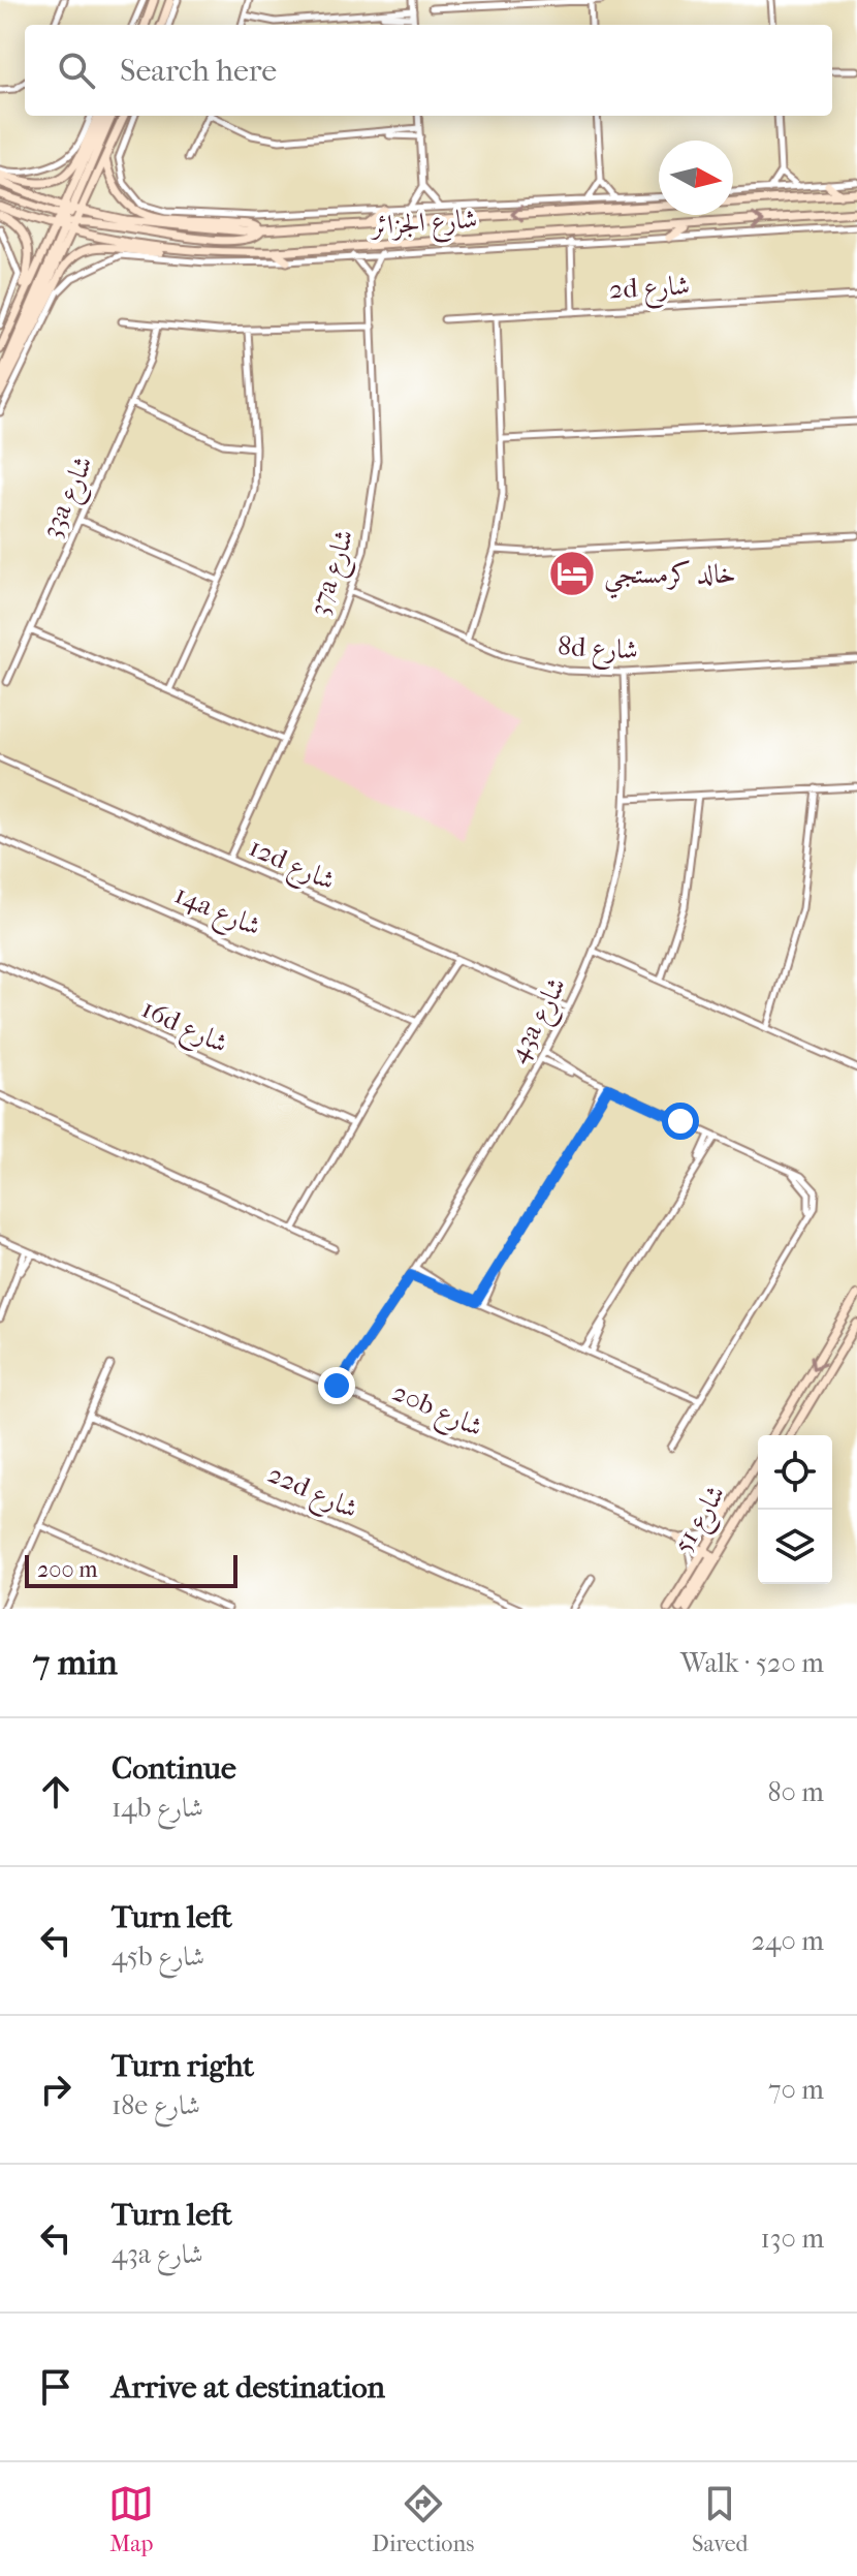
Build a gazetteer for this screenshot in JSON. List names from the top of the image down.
{
  "streets": {
    "main road": ["شارع الجزائر", "شارع 51"],
    "street": [
      "2d شارع",
      "33a شارع",
      "37a شارع",
      "8d شارع",
      "12d شارع",
      "14a شارع",
      "43a شارع",
      "16d شارع",
      "20b شارع",
      "22d شارع"
    ]
  },
  "crossings": [
    ["37a شارع", "8d شارع"],
    ["37a شارع", "12d شارع"],
    ["8d شارع", "43a شارع"],
    ["12d شارع", "43a شارع"],
    ["43a شارع", "20b شارع"]
  ],
  "places": {
    "hotel": ["خالد كرمستجي"]
  },
  "scale_bar": "200 m",
  "north": "right",
  "page": {
    "search": "Search here",
    "scale": "200 m",
    "heading": ["7 min", "Walk · 520 m"],
    "list": [
      ["Continue", "14b شارع", "80 m"],
      ["Turn left", "45b شارع", "240 m"],
      ["Turn right", "18e شارع", "70 m"],
      ["Turn left", "43a شارع", "130 m"],
      "Arrive at destination"
    ],
    "nav": ["Map", "Directions", "Saved"]
  }
}
